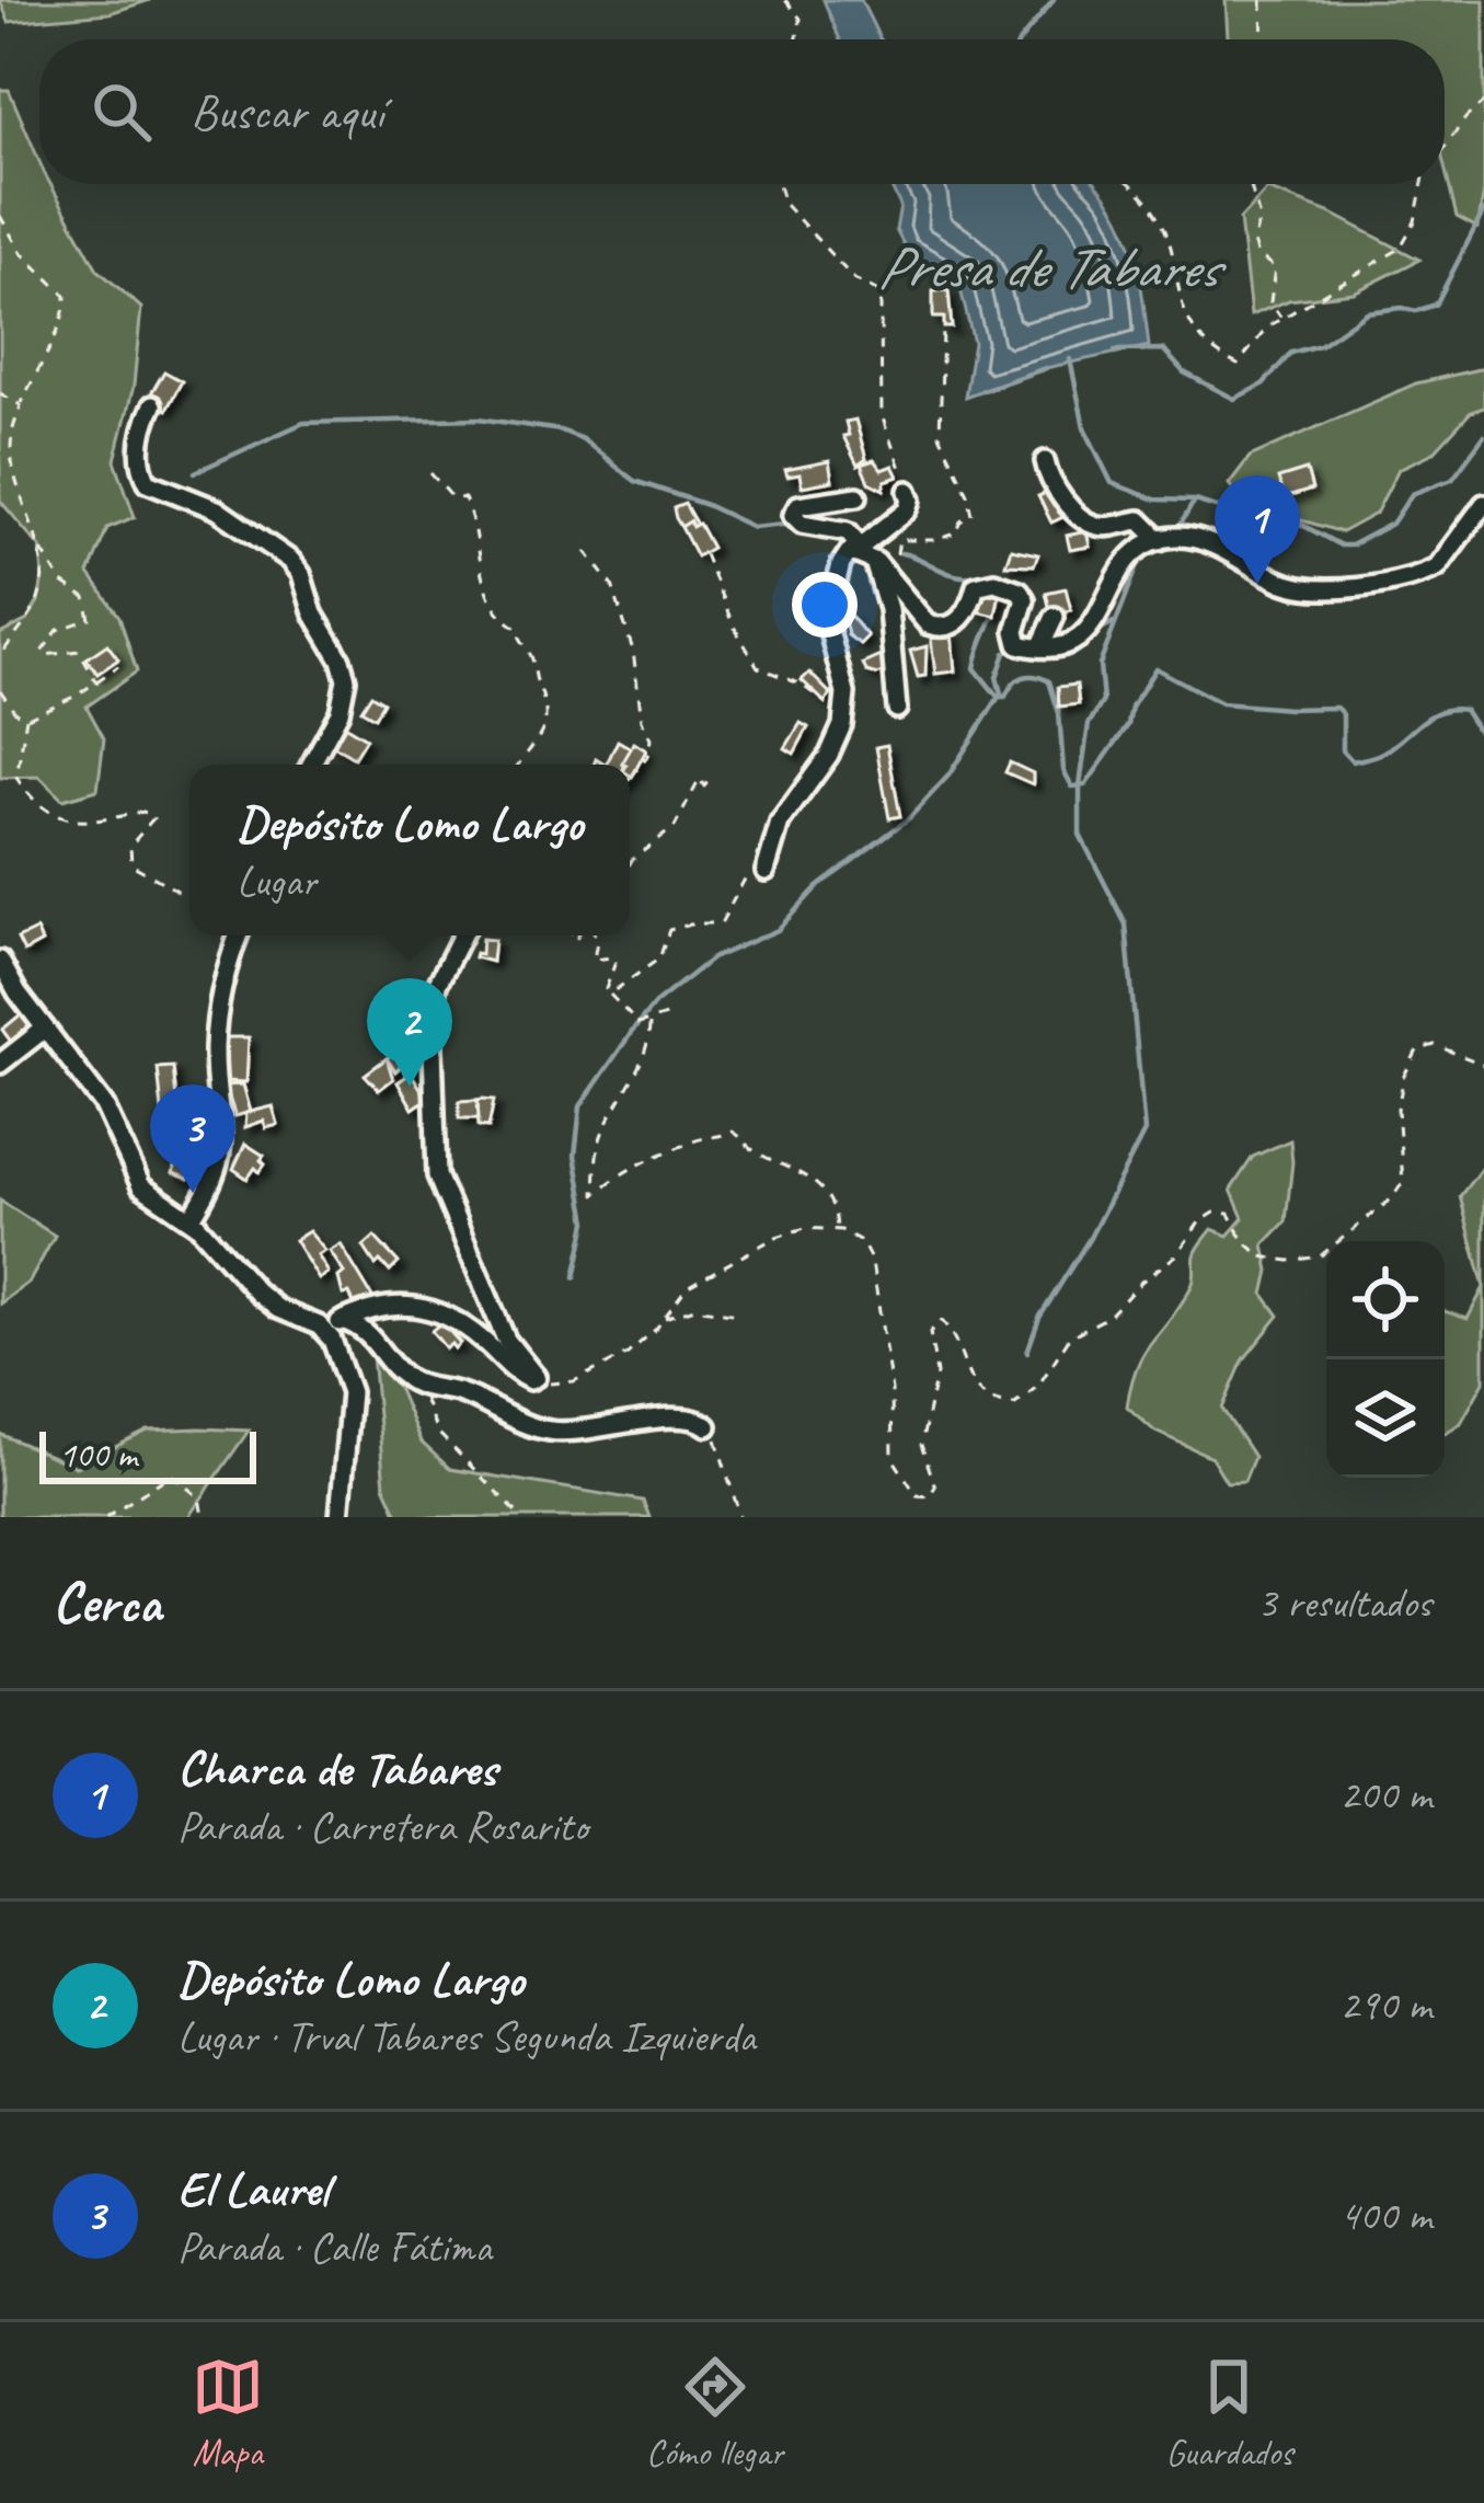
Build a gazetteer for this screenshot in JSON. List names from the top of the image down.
{
  "water": ["Presa de Tabares"],
  "scale_bar": "100 m",
  "page": {
    "search": "Buscar aquí",
    "pins": ["1", "2", "3"],
    "popup": ["Depósito Lomo Largo", "Lugar"],
    "scale": "100 m",
    "heading": ["Cerca", "3 resultados"],
    "list": [
      {
        "mark": "1",
        "name": "Charca de Tabares",
        "note": "Parada · Carretera Rosarito",
        "value": "200 m"
      },
      {
        "mark": "2",
        "name": "Depósito Lomo Largo",
        "note": "Lugar · Trval Tabares Segunda Izquierda",
        "value": "290 m"
      },
      {
        "mark": "3",
        "name": "El Laurel",
        "note": "Parada · Calle Fátima",
        "value": "400 m"
      }
    ],
    "nav": ["Mapa", "Cómo llegar", "Guardados"]
  }
}
